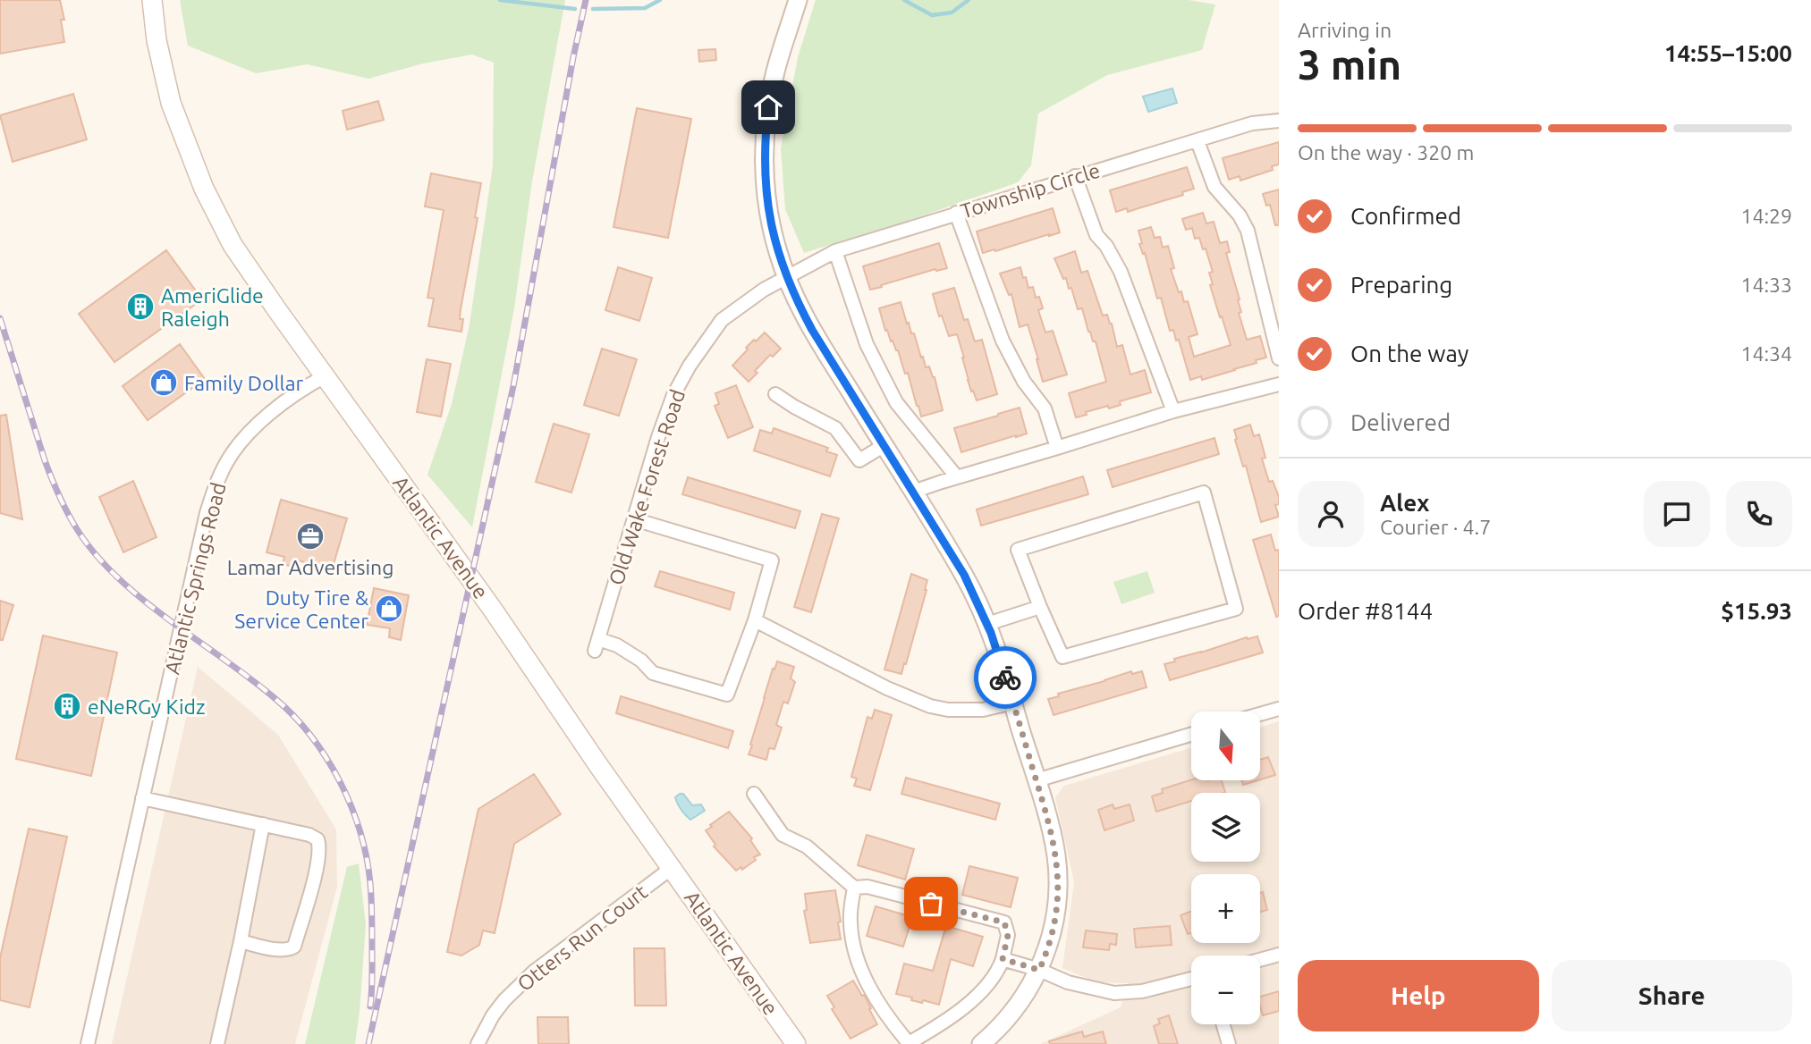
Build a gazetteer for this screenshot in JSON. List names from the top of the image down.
{
  "streets": {
    "main road": ["Atlantic Avenue"],
    "street": [
      "Township Circle",
      "Old Wake Forest Road",
      "Atlantic Springs Road",
      "Otters Run Court"
    ]
  },
  "crossings": [
    ["Township Circle", "Old Wake Forest Road"],
    ["Atlantic Avenue", "Atlantic Springs Road"],
    ["Atlantic Avenue", "Otters Run Court"]
  ],
  "places": {
    "building": ["AmeriGlide Raleigh", "eNeRGy Kidz"],
    "shop": ["Family Dollar", "Duty Tire & Service Center"],
    "office": ["Lamar Advertising"]
  },
  "north": "bottom",
  "page": {
    "heading": ["3 min", "Arriving in", "14:55–15:00"],
    "panel": [
      "Alex",
      "Courier · 4.7",
      "Order #8144",
      "$15.93"
    ],
    "bar": "On the way · 320 m",
    "list": [
      ["Confirmed", "14:29"],
      ["Preparing", "14:33"],
      ["On the way", "14:34"],
      "Delivered"
    ],
    "map_buttons": ["+", "−"],
    "buttons": ["Help", "Share"]
  }
}
